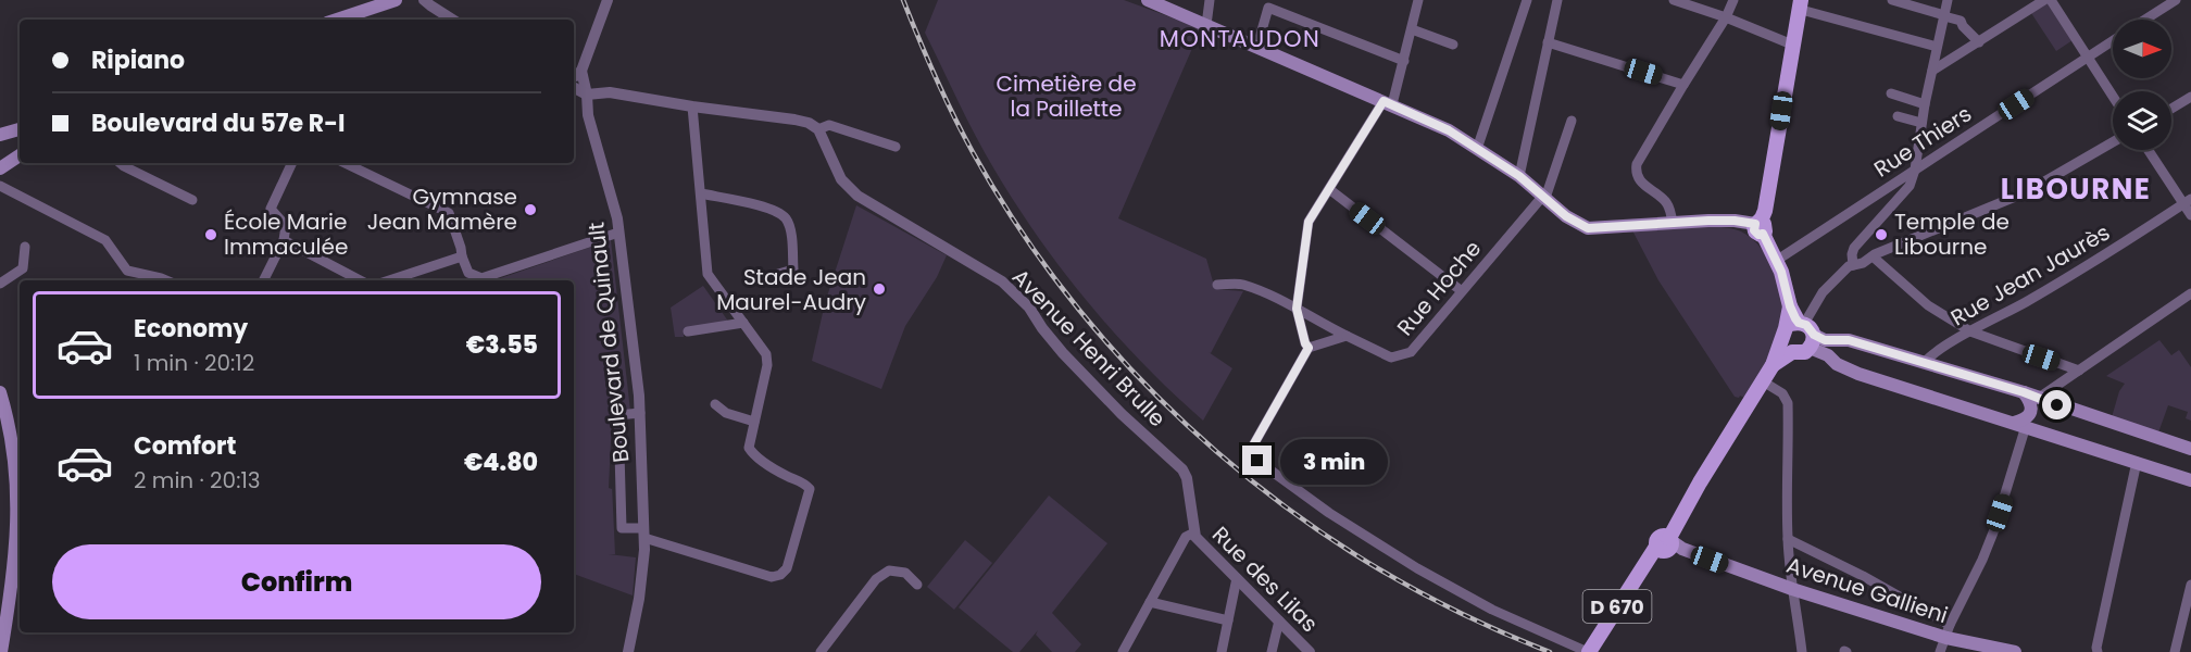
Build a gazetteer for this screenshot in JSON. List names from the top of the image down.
{
  "streets": {
    "main road": ["Avenue Gallieni", "D 670"],
    "street": [
      "Rue Thiers",
      "Rue Jean Jaurès",
      "Rue Hoche",
      "Boulevard de Quinault",
      "Avenue Henri Brulle",
      "Rue des Lilas"
    ]
  },
  "crossings": [
    ["Avenue Henri Brulle", "Rue des Lilas"],
    ["Avenue Gallieni", "D 670"]
  ],
  "districts": ["MONTAUDON", "LIBOURNE"],
  "parks": ["Cimetière de la Paillette"],
  "places": [
    "Gymnase Jean Mamère",
    "École Marie Immaculée",
    "Temple de Libourne",
    "Stade Jean Maurel-Audry"
  ],
  "north": "right",
  "page": {
    "banner": ["Ripiano", "Boulevard du 57e R-I"],
    "list": [
      {
        "name": "Economy",
        "note": "1 min · 20:12",
        "value": "€3.55"
      },
      {
        "name": "Comfort",
        "note": "2 min · 20:13",
        "value": "€4.80"
      }
    ],
    "bubble": "3 min",
    "buttons": "Confirm"
  }
}
